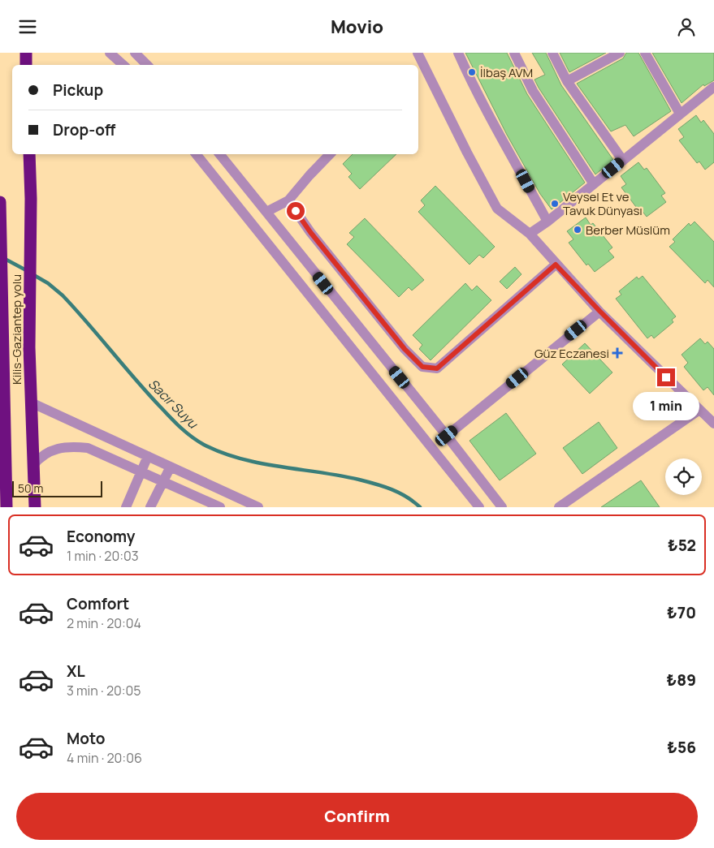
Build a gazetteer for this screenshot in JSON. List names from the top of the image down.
{
  "streets": {
    "highway": ["Kilis-Gaziantep yolu"]
  },
  "water": ["Sacır Suyu"],
  "places": {
    "other": ["İlbaş AVM", "Veysel Et ve Tavuk Dünyası", "Berber Müslüm"],
    "health": ["Güz Eczanesi"]
  },
  "scale_bar": "50 m",
  "page": {
    "header": "Movio",
    "banner": ["Pickup", "Drop-off"],
    "bubble": "1 min",
    "scale": "50 m",
    "list": [
      {
        "name": "Economy",
        "note": "1 min · 20:03",
        "value": "₺52"
      },
      {
        "name": "Comfort",
        "note": "2 min · 20:04",
        "value": "₺70"
      },
      {
        "name": "XL",
        "note": "3 min · 20:05",
        "value": "₺89"
      },
      {
        "name": "Moto",
        "note": "4 min · 20:06",
        "value": "₺56"
      }
    ],
    "buttons": "Confirm"
  }
}
